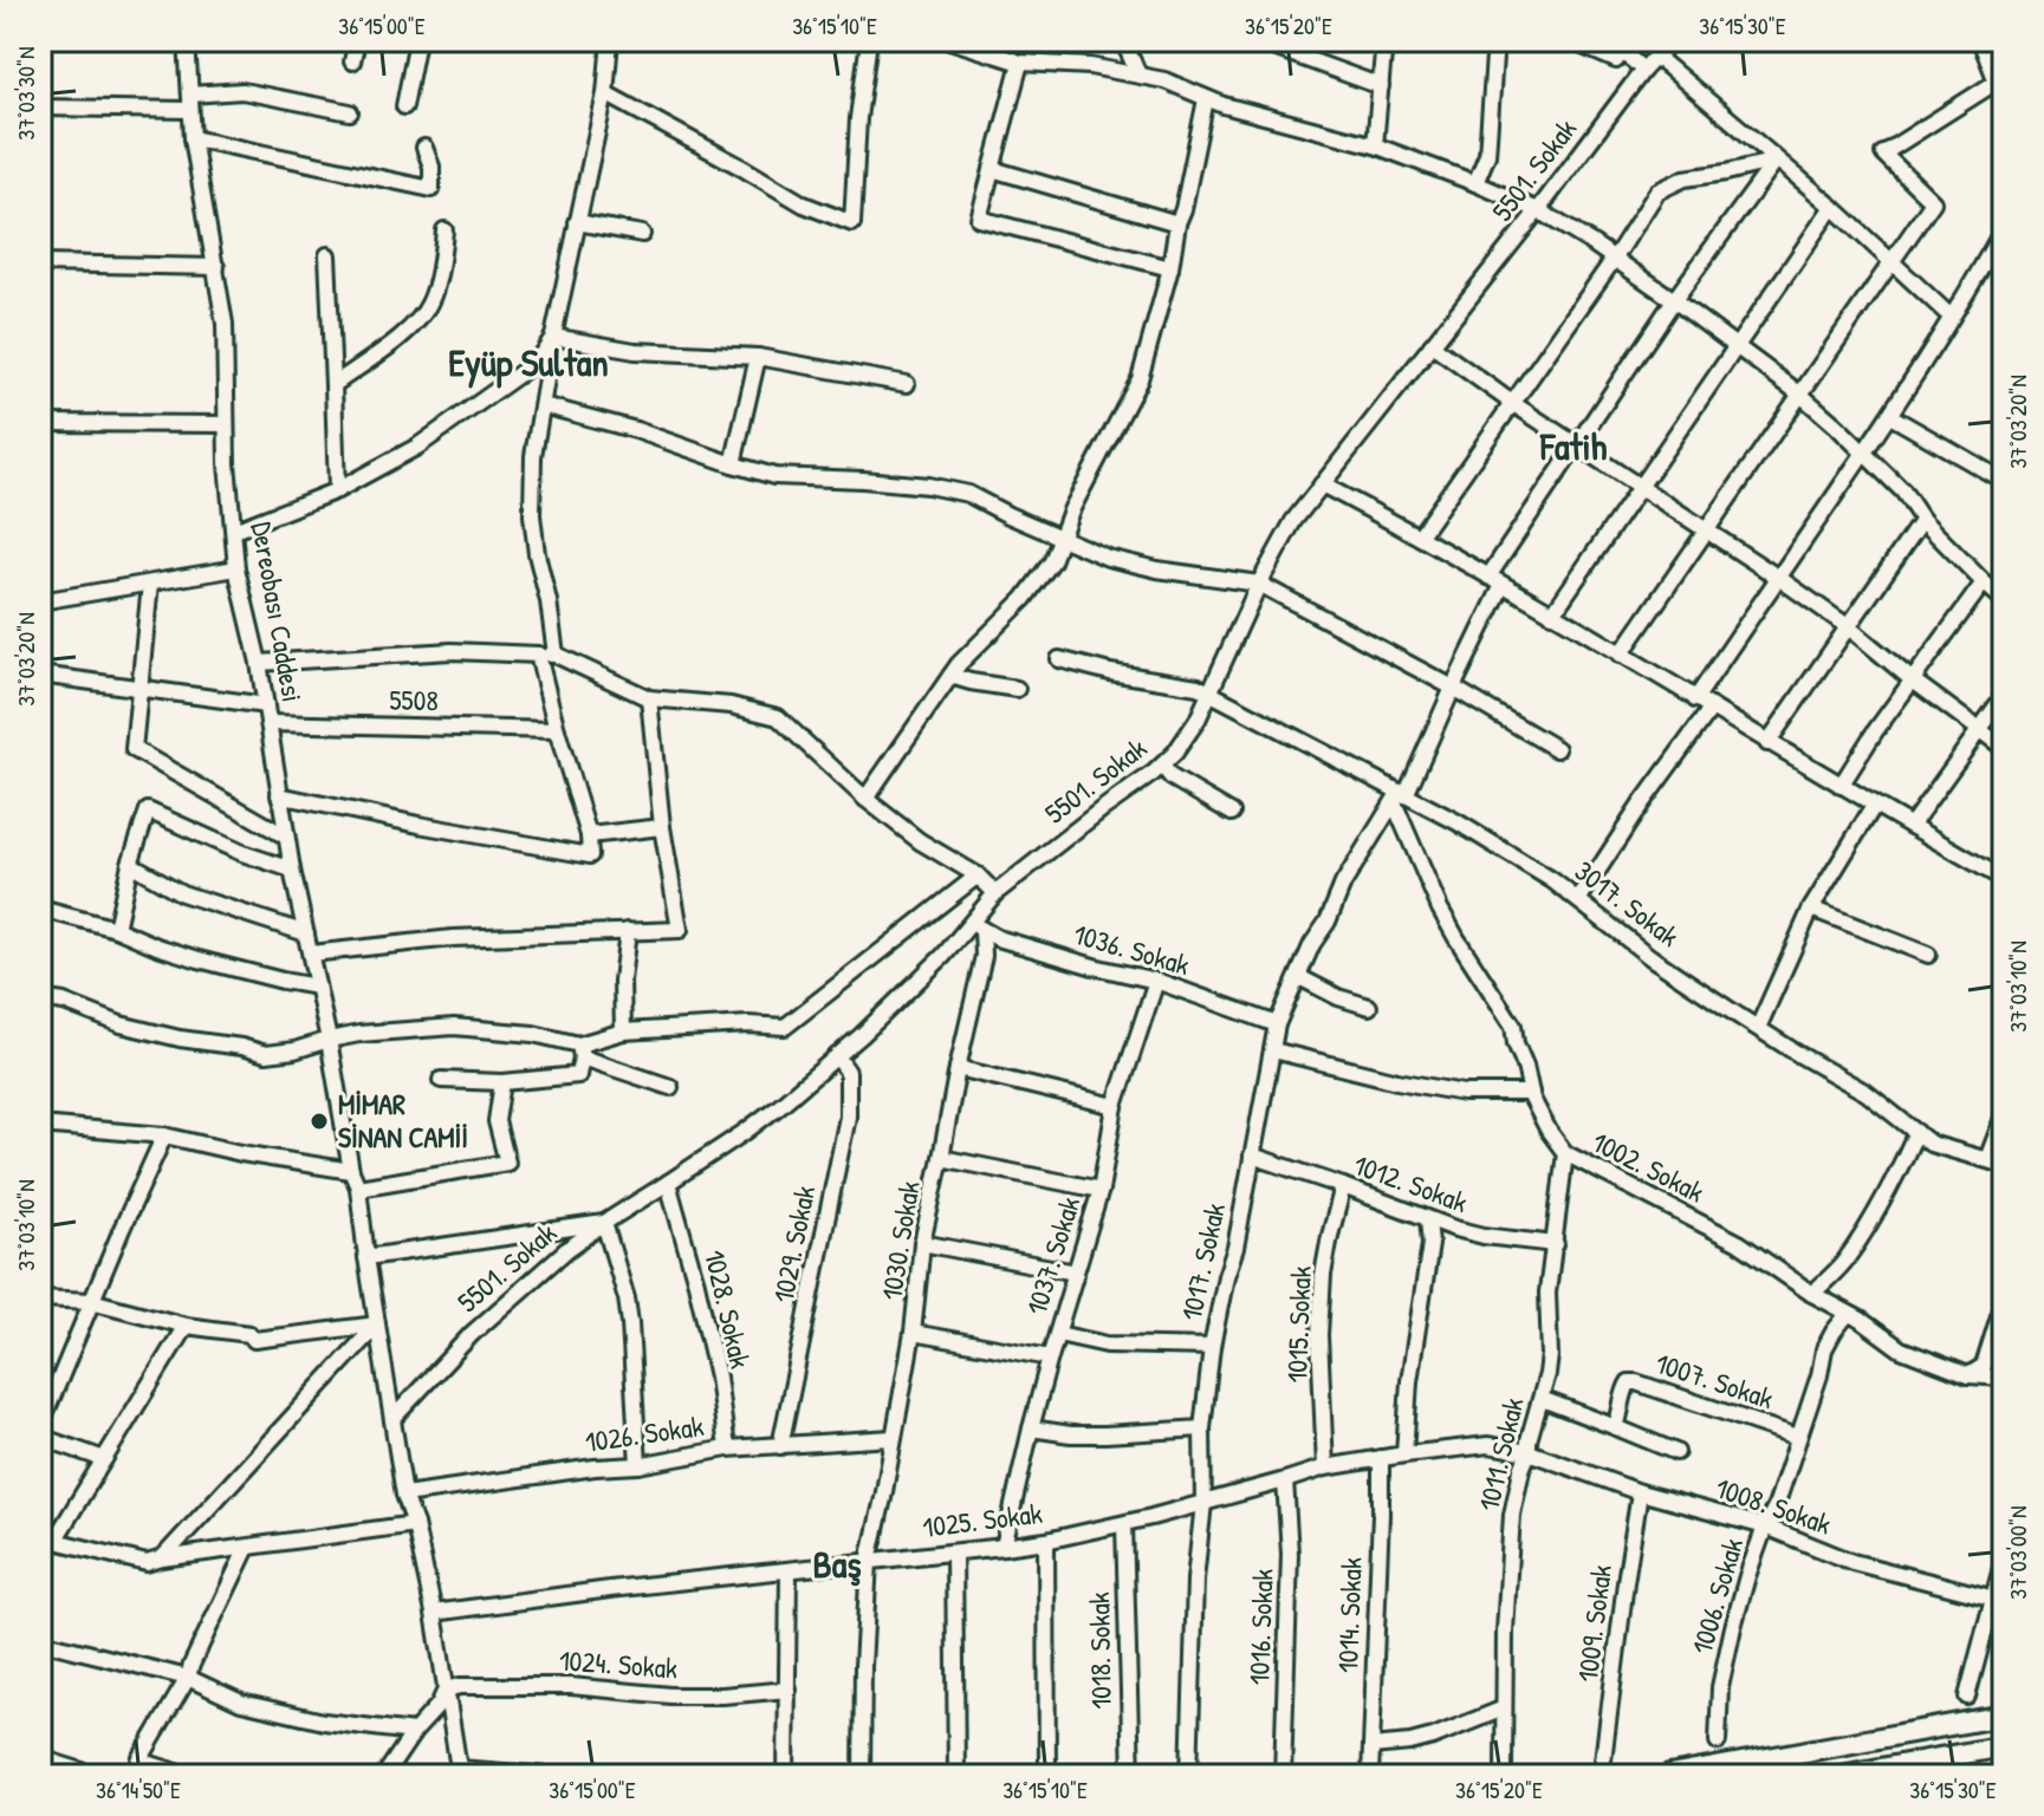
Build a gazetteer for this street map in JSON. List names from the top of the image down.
{
  "streets": {
    "street": [
      "5501. Sokak",
      "Dereobası Caddesi",
      "5508",
      "3017. Sokak",
      "1036. Sokak",
      "1002. Sokak",
      "1012. Sokak",
      "1030. Sokak",
      "1029. Sokak",
      "1037. Sokak",
      "1017. Sokak",
      "1028. Sokak",
      "1015. Sokak",
      "1007. Sokak",
      "1026. Sokak",
      "1011. Sokak",
      "1008. Sokak",
      "1025. Sokak",
      "1006. Sokak",
      "1014. Sokak",
      "1009. Sokak",
      "1016. Sokak",
      "1018. Sokak",
      "1024. Sokak"
    ]
  },
  "crossings": [
    ["5501. Sokak", "Dereobası Caddesi"],
    ["5501. Sokak", "3017. Sokak"],
    ["5501. Sokak", "1036. Sokak"],
    ["5501. Sokak", "1030. Sokak"],
    ["5501. Sokak", "1029. Sokak"],
    ["5501. Sokak", "1028. Sokak"],
    ["Dereobası Caddesi", "5508"],
    ["Dereobası Caddesi", "1026. Sokak"],
    ["Dereobası Caddesi", "1025. Sokak"],
    ["Dereobası Caddesi", "1024. Sokak"],
    ["3017. Sokak", "1002. Sokak"],
    ["3017. Sokak", "1017. Sokak"],
    ["1036. Sokak", "1030. Sokak"],
    ["1036. Sokak", "1037. Sokak"],
    ["1036. Sokak", "1017. Sokak"],
    ["1002. Sokak", "1017. Sokak"],
    ["1002. Sokak", "1011. Sokak"],
    ["1002. Sokak", "1006. Sokak"],
    ["1012. Sokak", "1017. Sokak"],
    ["1012. Sokak", "1015. Sokak"],
    ["1012. Sokak", "1011. Sokak"],
    ["1030. Sokak", "1026. Sokak"],
    ["1030. Sokak", "1025. Sokak"],
    ["1029. Sokak", "1026. Sokak"],
    ["1037. Sokak", "1025. Sokak"],
    ["1017. Sokak", "1025. Sokak"],
    ["1028. Sokak", "1026. Sokak"],
    ["1015. Sokak", "1025. Sokak"],
    ["1007. Sokak", "1006. Sokak"],
    ["1011. Sokak", "1008. Sokak"],
    ["1011. Sokak", "1025. Sokak"],
    ["1008. Sokak", "1025. Sokak"],
    ["1008. Sokak", "1006. Sokak"],
    ["1008. Sokak", "1009. Sokak"],
    ["1025. Sokak", "1014. Sokak"],
    ["1025. Sokak", "1016. Sokak"],
    ["1025. Sokak", "1018. Sokak"]
  ],
  "districts": ["Eyüp Sultan", "Fatih", "Baş"],
  "places": ["MİMAR SİNAN CAMİİ"],
  "coordinates": [
    "36°15'00\"E",
    "36°15'10\"E",
    "36°15'20\"E",
    "36°15'30\"E",
    "37°03'30\"N",
    "37°03'20\"N",
    "37°03'10\"N",
    "37°03'00\"N",
    "36°14'50\"E"
  ]
}
